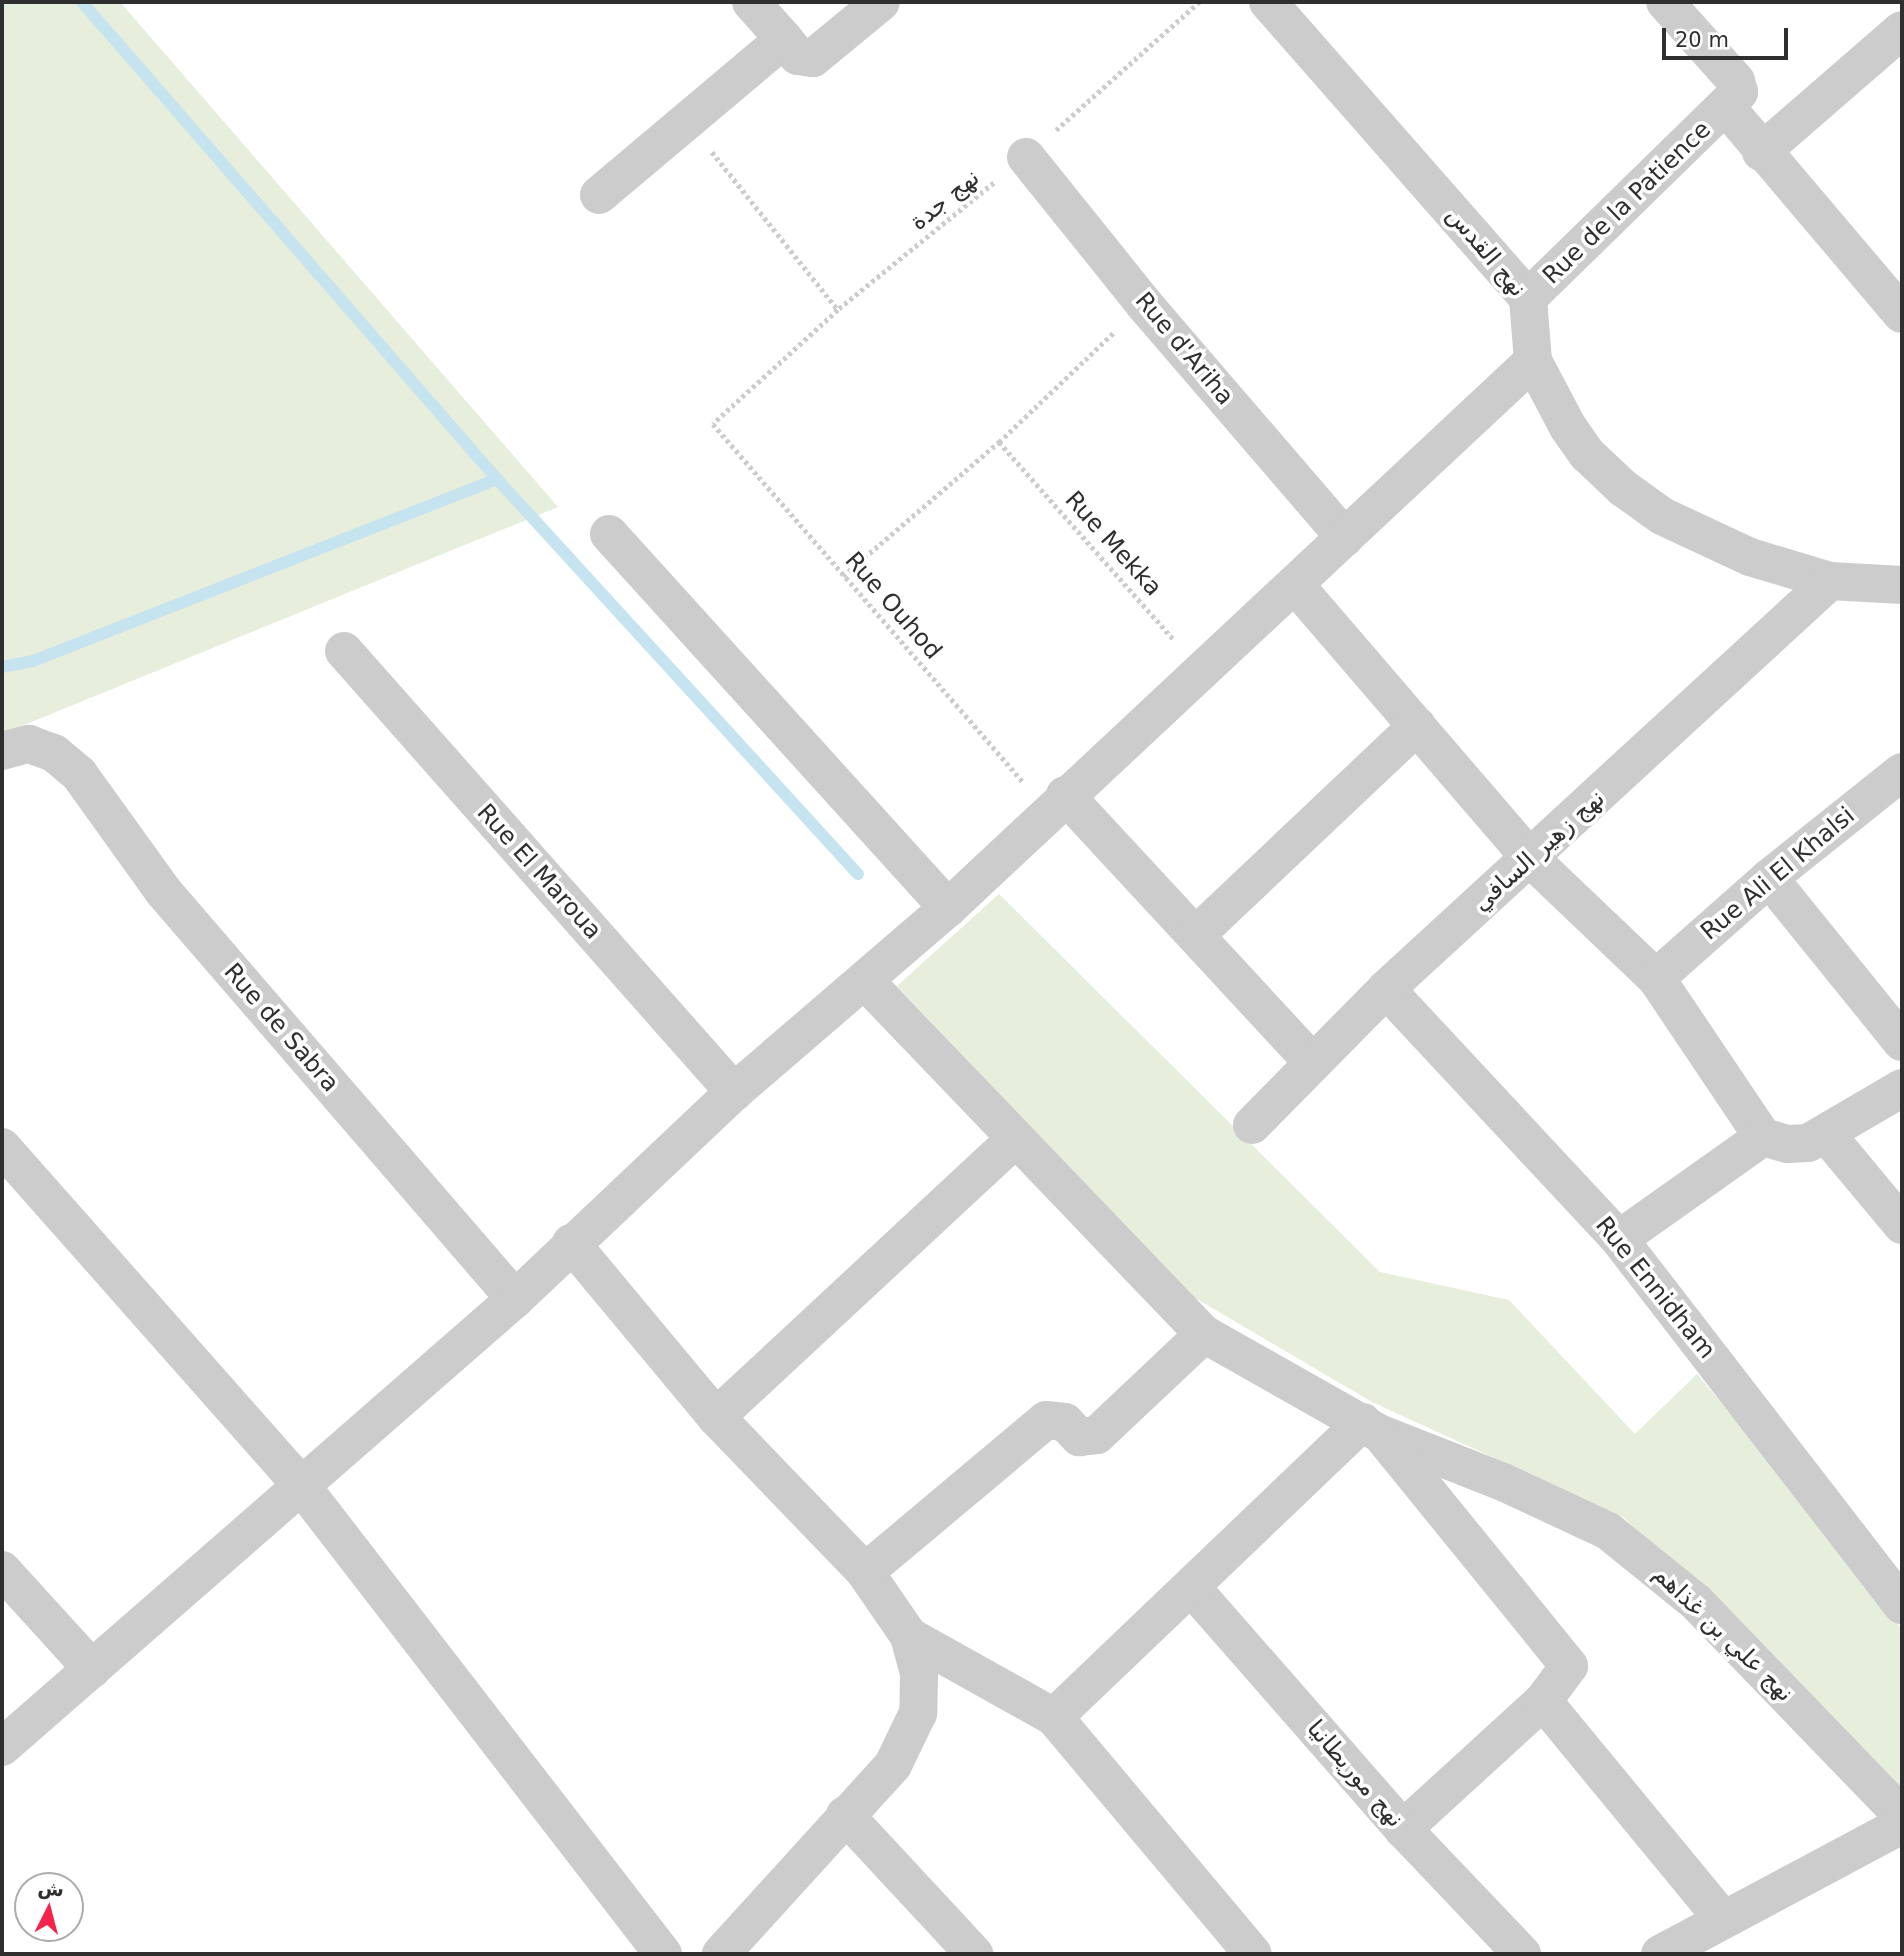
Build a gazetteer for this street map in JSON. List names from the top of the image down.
{
  "streets": {
    "street": [
      "Rue de la Patience",
      "نهج القدس",
      "Rue d'Ariha",
      "نهج زهير السافي",
      "Rue El Maroua",
      "Rue Ali El Khalsi",
      "Rue de Sabra",
      "Rue Ennidham",
      "نهج علي بن غذاهم",
      "نهج موريطانيا"
    ],
    "path": ["نهج جدة", "Rue Mekka", "Rue Ouhod"]
  },
  "crossings": [
    ["نهج جدة", "Rue d'Ariha"],
    ["نهج جدة", "Rue Ouhod"],
    ["Rue de la Patience", "نهج القدس"],
    ["نهج القدس", "نهج زهير السافي"],
    ["نهج زهير السافي", "Rue Ennidham"]
  ],
  "scale_bar": "20 m",
  "north": "top"
}
